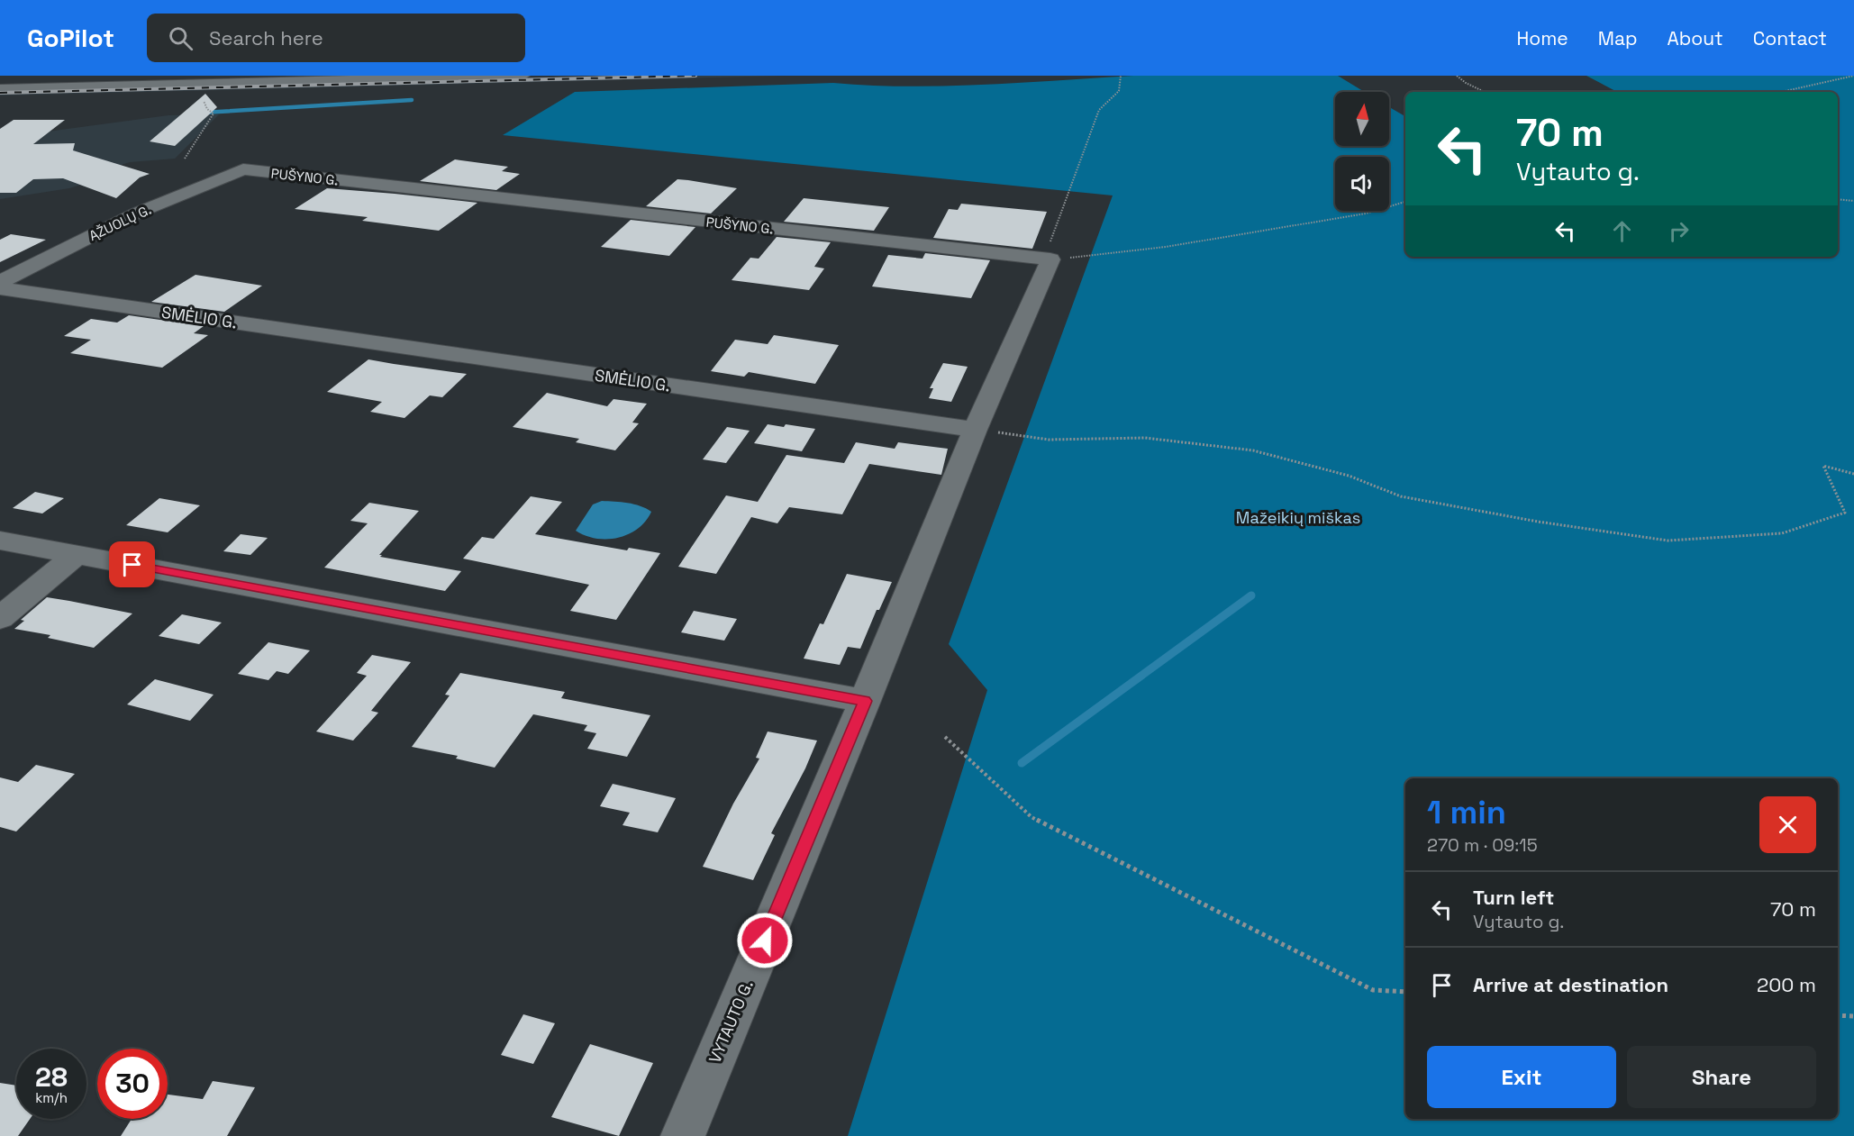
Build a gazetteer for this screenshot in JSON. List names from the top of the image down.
{
  "streets": {
    "street": [
      "PUŠYNO G.",
      "ĄŽUOLŲ G.",
      "SMĖLIO G.",
      "VYTAUTO G."
    ]
  },
  "crossings": [
    ["PUŠYNO G.", "ĄŽUOLŲ G."]
  ],
  "parks": ["Mažeikių miškas"],
  "north": "top",
  "page": {
    "header": "GoPilot",
    "search": "Search here",
    "nav": [
      "Home",
      "Map",
      "About",
      "Contact"
    ],
    "turn": ["70 m", "Vytauto g."],
    "heading": ["1 min", "270 m · 09:15"],
    "list": [
      {
        "name": "Turn left",
        "note": "Vytauto g.",
        "value": "70 m"
      },
      {
        "name": "Arrive at destination",
        "value": "200 m"
      }
    ],
    "buttons": ["Exit", "Share"],
    "speed": "28 km/h",
    "limit": "30"
  }
}
